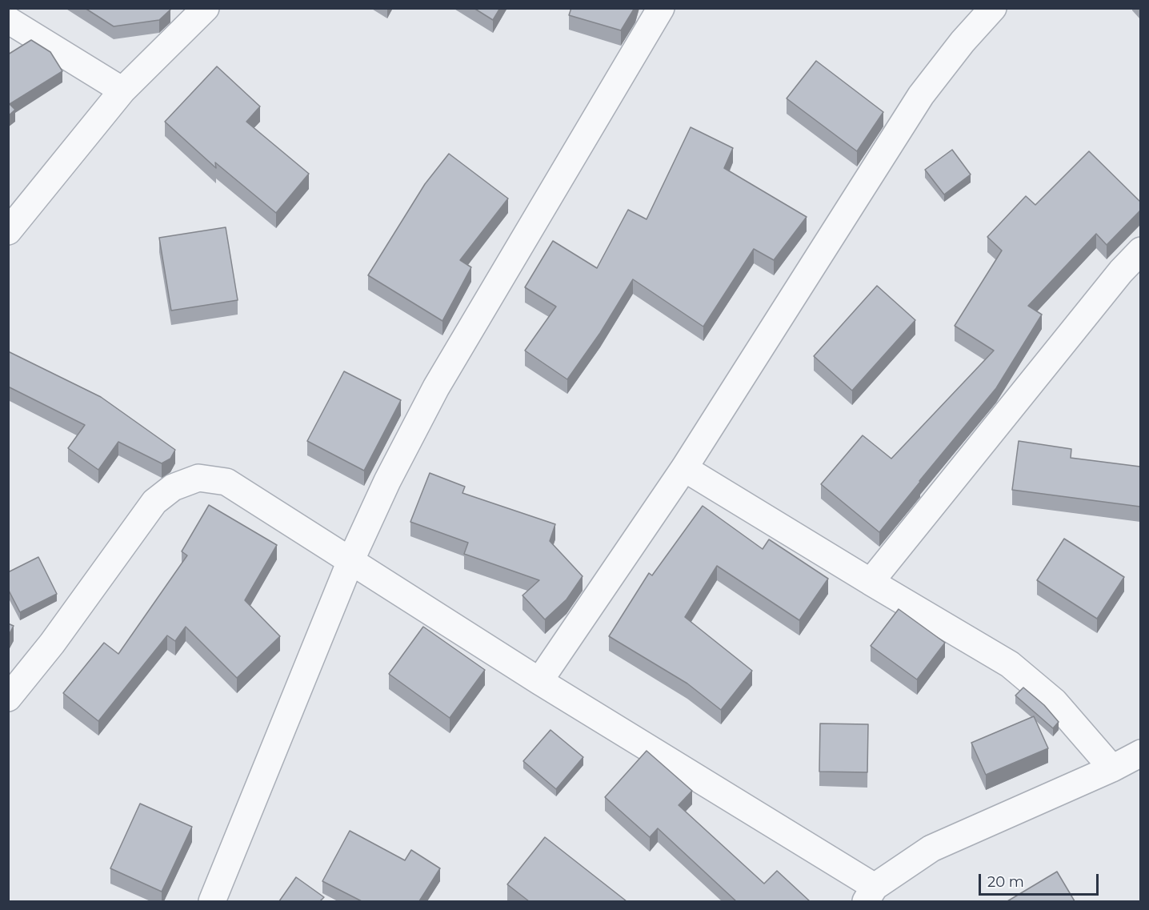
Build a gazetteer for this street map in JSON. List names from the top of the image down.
{
  "scale_bar": "20 m"
}
